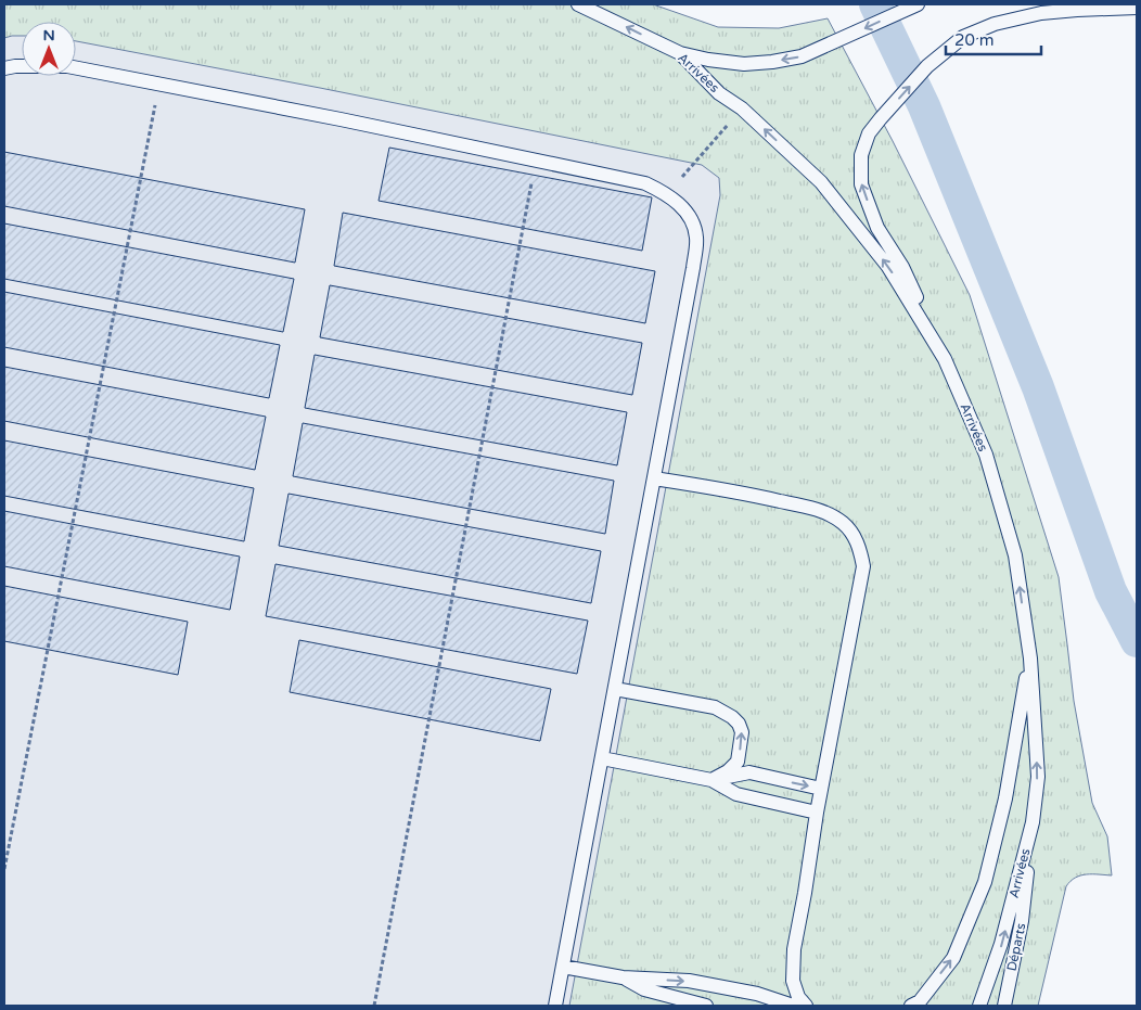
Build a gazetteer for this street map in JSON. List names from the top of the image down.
{
  "streets": {
    "lane": ["Arrivées", "Départs"]
  },
  "crossings": [
    ["Arrivées", "Départs"]
  ],
  "one_way": ["Arrivées"],
  "scale_bar": "20 m",
  "north": "top"
}
